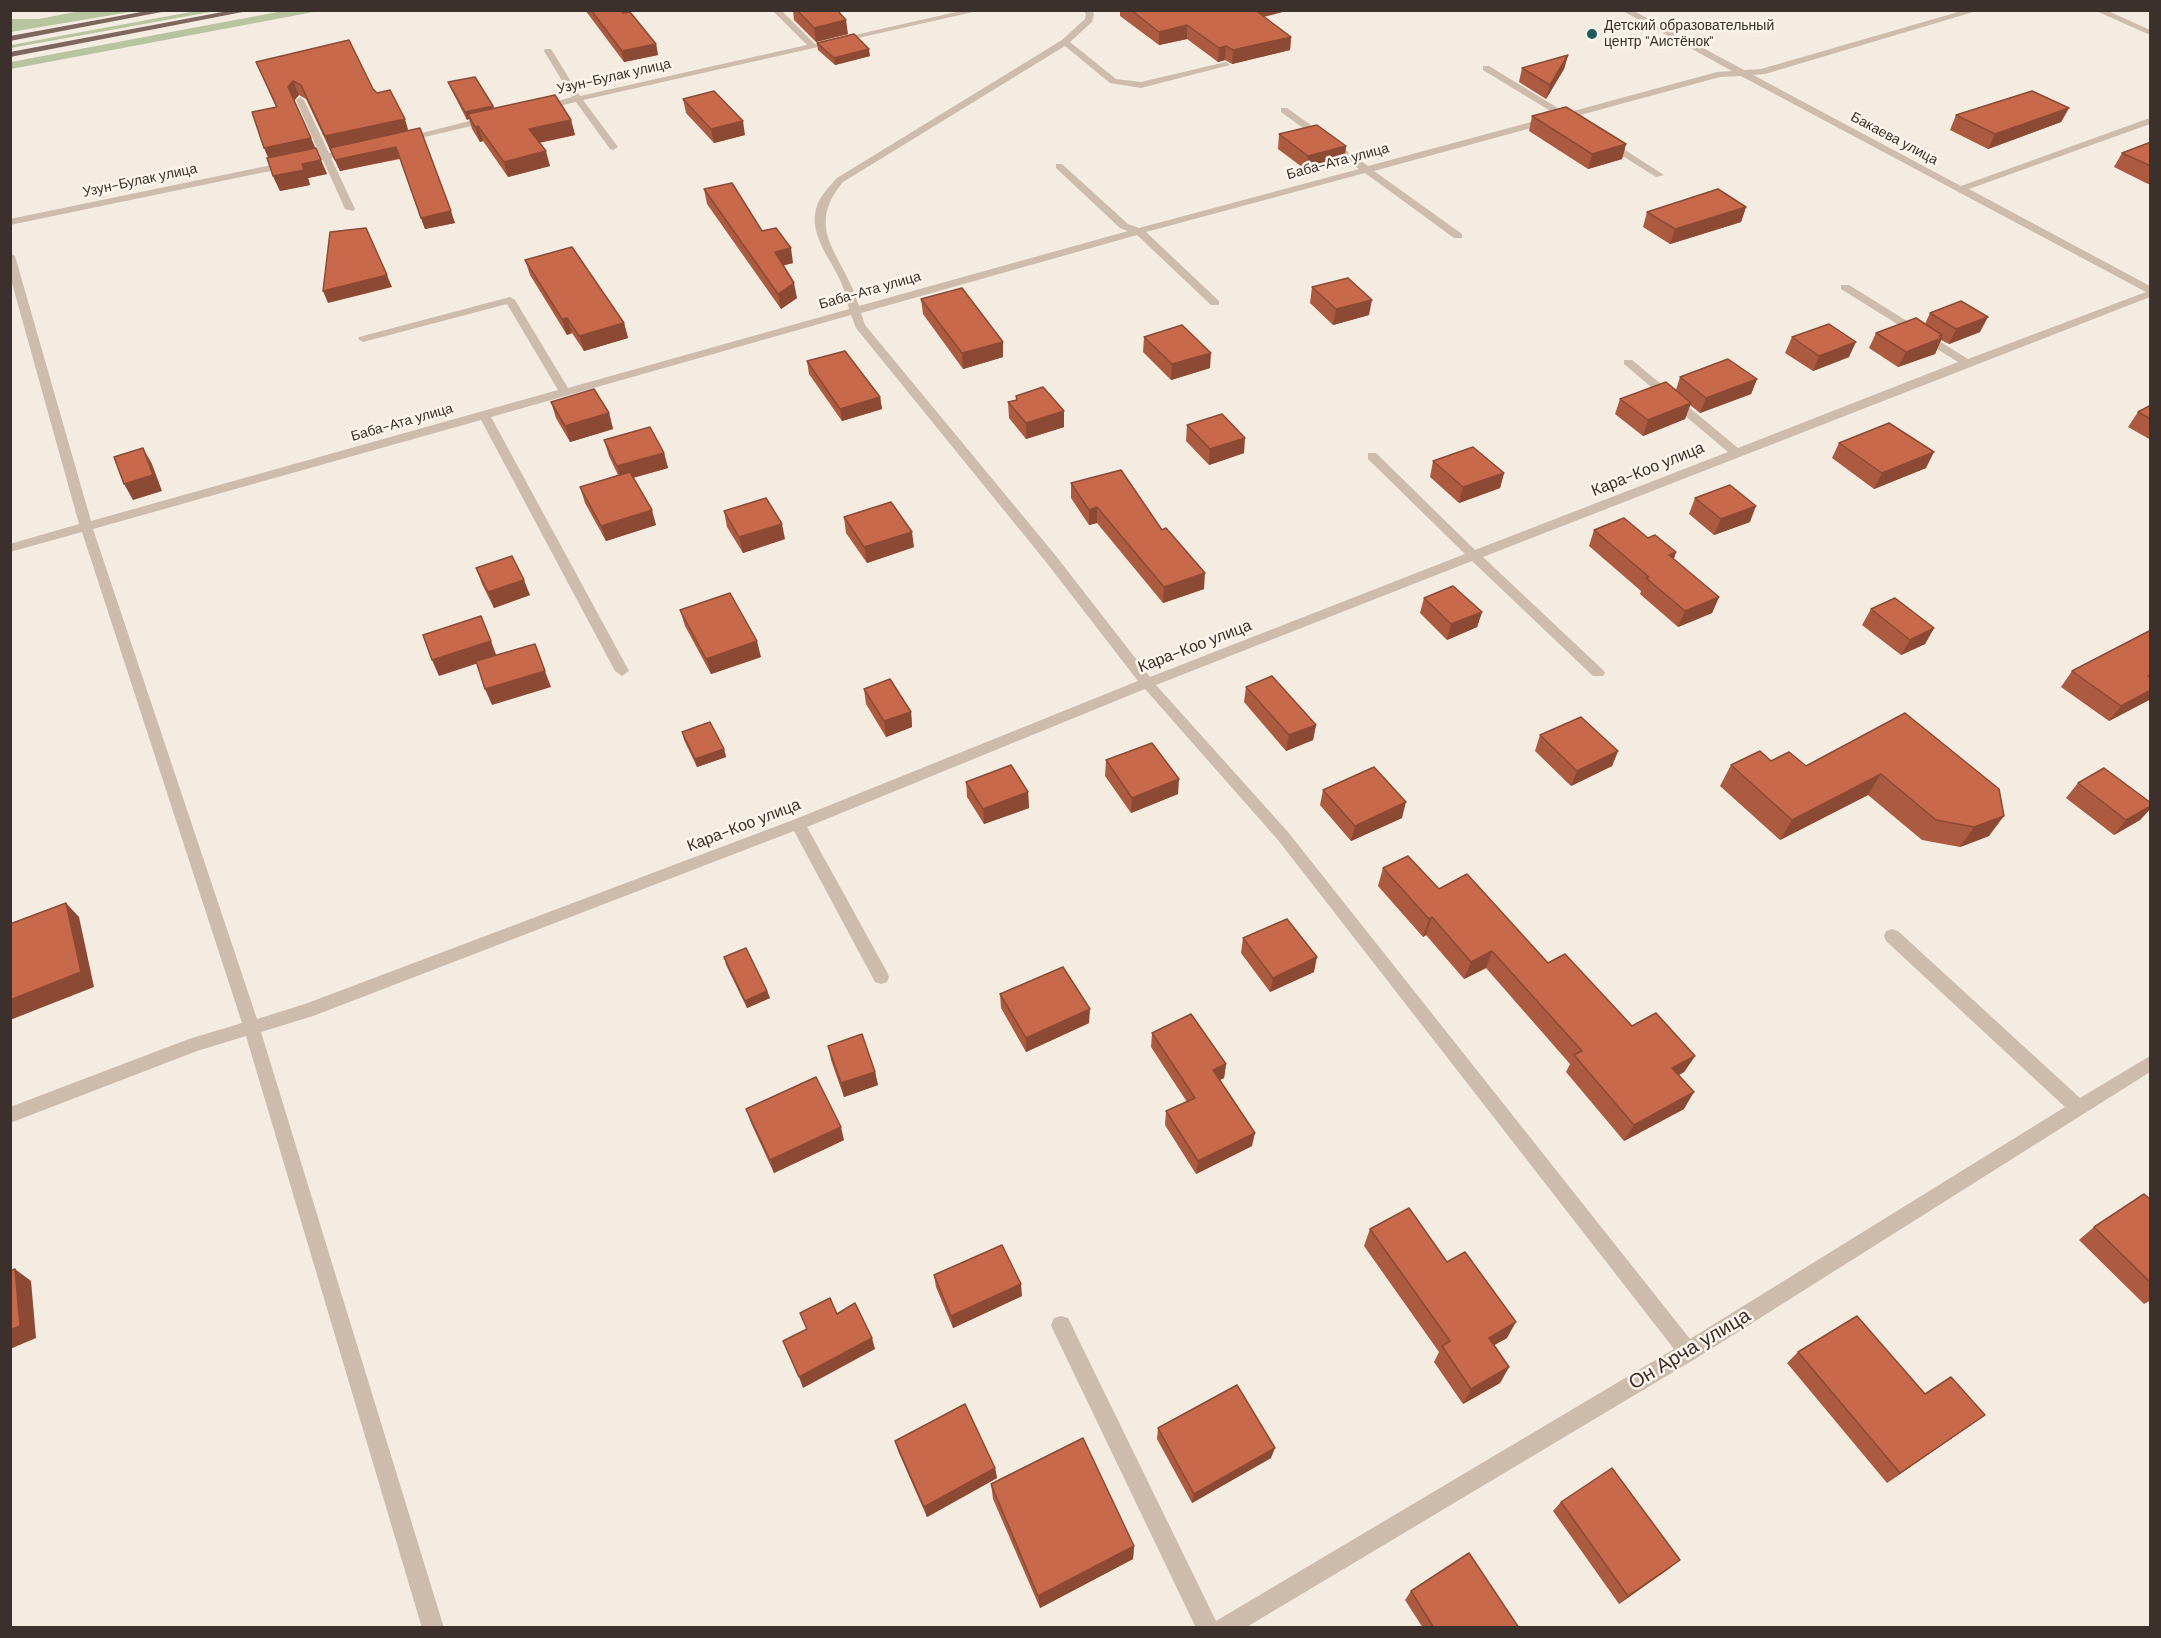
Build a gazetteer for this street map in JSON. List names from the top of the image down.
{
  "streets": {
    "street": [
      "Узун-Булак улица",
      "Бакаева улица",
      "Баба-Ата улица",
      "Кара-Коо улица",
      "Он Арча улица"
    ]
  },
  "crossings": [
    ["Бакаева улица", "Баба-Ата улица"],
    ["Бакаева улица", "Кара-Коо улица"]
  ],
  "places": ["Детский образовательный центр \"Аистёнок\""]
}
